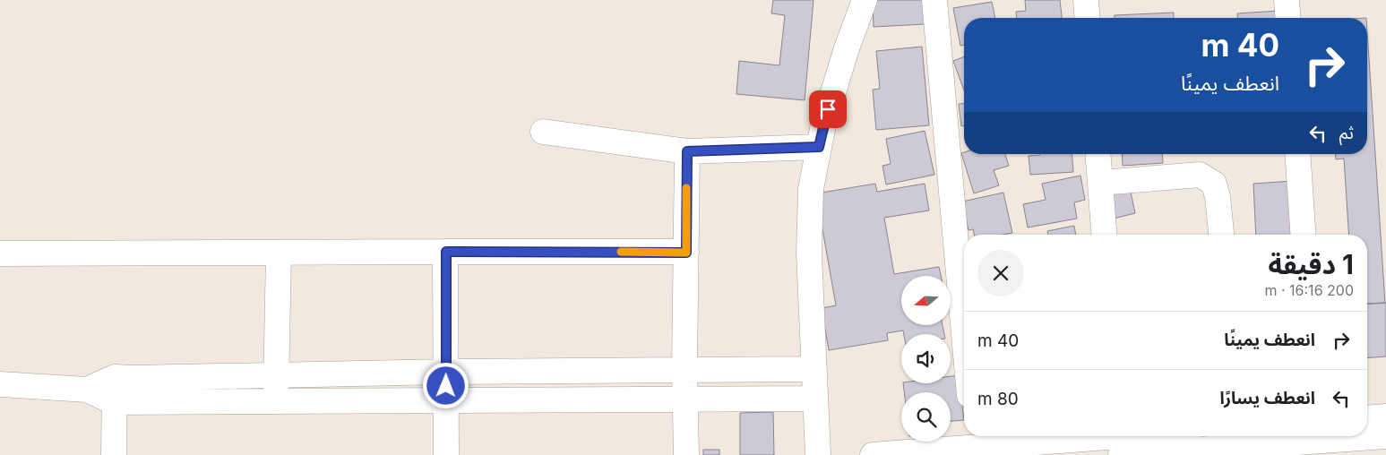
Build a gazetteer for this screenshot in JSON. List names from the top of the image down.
{
  "north": "left",
  "page": {
    "turn": ["40 m", "انعطف يمينًا"],
    "then": "ثم",
    "heading": ["1 دقيقة", "200 m · 16:16"],
    "list": [
      {
        "name": "انعطف يمينًا",
        "value": "40 m"
      },
      {
        "name": "انعطف يسارًا",
        "value": "80 m"
      }
    ]
  }
}
